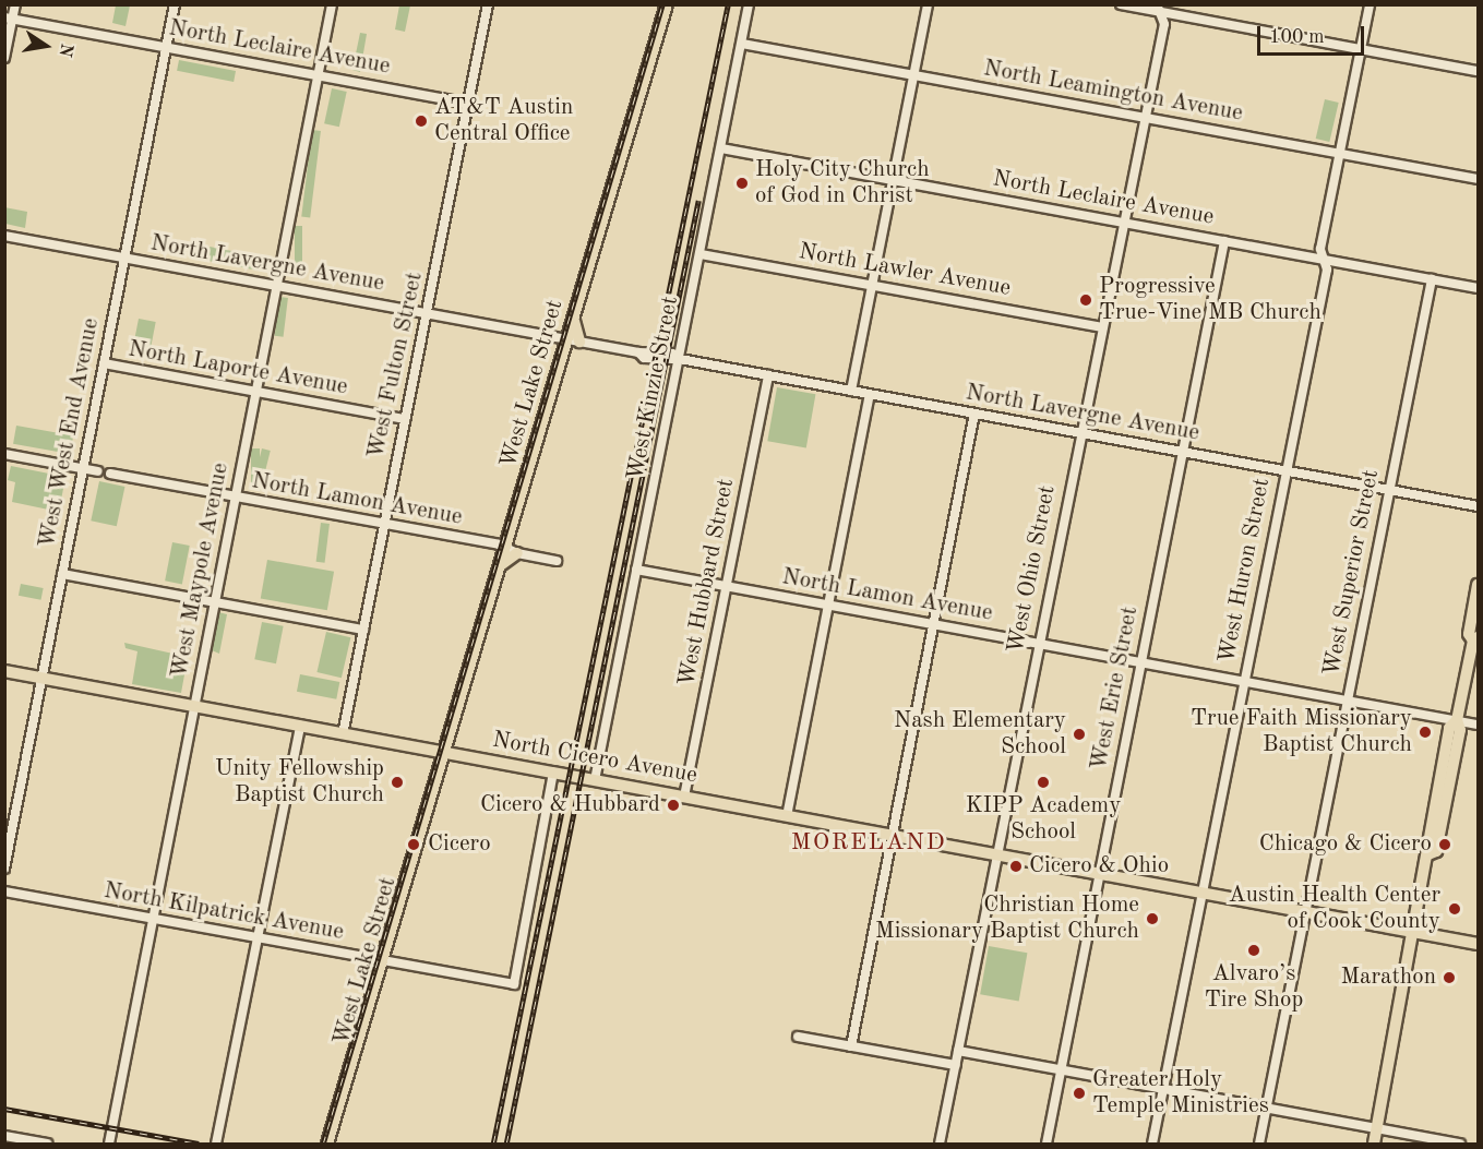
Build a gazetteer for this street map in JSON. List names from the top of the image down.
{
  "streets": {
    "main road": ["West Lake Street", "North Cicero Avenue"],
    "street": [
      "North Leclaire Avenue",
      "North Leamington Avenue",
      "North Lavergne Avenue",
      "North Lawler Avenue",
      "West Fulton Street",
      "North Laporte Avenue",
      "West Kinzie Street",
      "West West End Avenue",
      "North Lamon Avenue",
      "West Ohio Street",
      "West Maypole Avenue",
      "West Huron Street",
      "West Superior Street",
      "West Hubbard Street",
      "West Erie Street",
      "North Kilpatrick Avenue"
    ]
  },
  "crossings": [
    ["North Leclaire Avenue", "West Fulton Street"],
    ["North Leclaire Avenue", "West Kinzie Street"],
    ["North Leclaire Avenue", "West West End Avenue"],
    ["North Leclaire Avenue", "West Ohio Street"],
    ["North Leclaire Avenue", "West Maypole Avenue"],
    ["North Leclaire Avenue", "West Huron Street"],
    ["North Leclaire Avenue", "West Superior Street"],
    ["North Leclaire Avenue", "West Erie Street"],
    ["North Leamington Avenue", "West Kinzie Street"],
    ["North Leamington Avenue", "West Ohio Street"],
    ["North Leamington Avenue", "West Huron Street"],
    ["North Lavergne Avenue", "West Fulton Street"],
    ["North Lavergne Avenue", "West Lake Street"],
    ["North Lavergne Avenue", "West Kinzie Street"],
    ["North Lavergne Avenue", "West West End Avenue"],
    ["North Lavergne Avenue", "West Ohio Street"],
    ["North Lavergne Avenue", "West Maypole Avenue"],
    ["North Lavergne Avenue", "West Huron Street"],
    ["North Lavergne Avenue", "West Superior Street"],
    ["North Lavergne Avenue", "West Hubbard Street"],
    ["North Lavergne Avenue", "West Erie Street"],
    ["North Lawler Avenue", "West Kinzie Street"],
    ["North Lawler Avenue", "West Ohio Street"],
    ["West Fulton Street", "North Laporte Avenue"],
    ["West Fulton Street", "North Lamon Avenue"],
    ["West Fulton Street", "North Cicero Avenue"],
    ["North Laporte Avenue", "West West End Avenue"],
    ["North Laporte Avenue", "West Maypole Avenue"],
    ["West Lake Street", "North Lamon Avenue"],
    ["West Lake Street", "North Cicero Avenue"],
    ["West Lake Street", "North Kilpatrick Avenue"],
    ["West Kinzie Street", "North Lamon Avenue"],
    ["West Kinzie Street", "North Cicero Avenue"],
    ["West West End Avenue", "North Cicero Avenue"],
    ["North Lamon Avenue", "West Ohio Street"],
    ["North Lamon Avenue", "West Maypole Avenue"],
    ["North Lamon Avenue", "West Huron Street"],
    ["North Lamon Avenue", "West Superior Street"],
    ["North Lamon Avenue", "West Hubbard Street"],
    ["North Lamon Avenue", "West Erie Street"],
    ["West Ohio Street", "North Cicero Avenue"],
    ["West Maypole Avenue", "North Cicero Avenue"],
    ["West Maypole Avenue", "North Kilpatrick Avenue"],
    ["West Huron Street", "North Cicero Avenue"],
    ["West Superior Street", "North Cicero Avenue"],
    ["West Hubbard Street", "North Cicero Avenue"],
    ["West Erie Street", "North Cicero Avenue"],
    ["North Cicero Avenue", "North Kilpatrick Avenue"]
  ],
  "districts": ["MORELAND"],
  "places": [
    "AT&T Austin Central Office",
    "Holy City Church of God in Christ",
    "Progressive True-Vine MB Church",
    "True Faith Missionary Baptist Church",
    "Nash Elementary School",
    "Unity Fellowship Baptist Church",
    "KIPP Academy School",
    "Cicero & Hubbard",
    "Cicero",
    "Chicago & Cicero",
    "Cicero & Ohio",
    "Austin Health Center of Cook County",
    "Christian Home Missionary Baptist Church",
    "Alvaro’s Tire Shop",
    "Marathon",
    "Greater Holy Temple Ministries"
  ],
  "scale_bar": "100 m",
  "north": "right"
}
